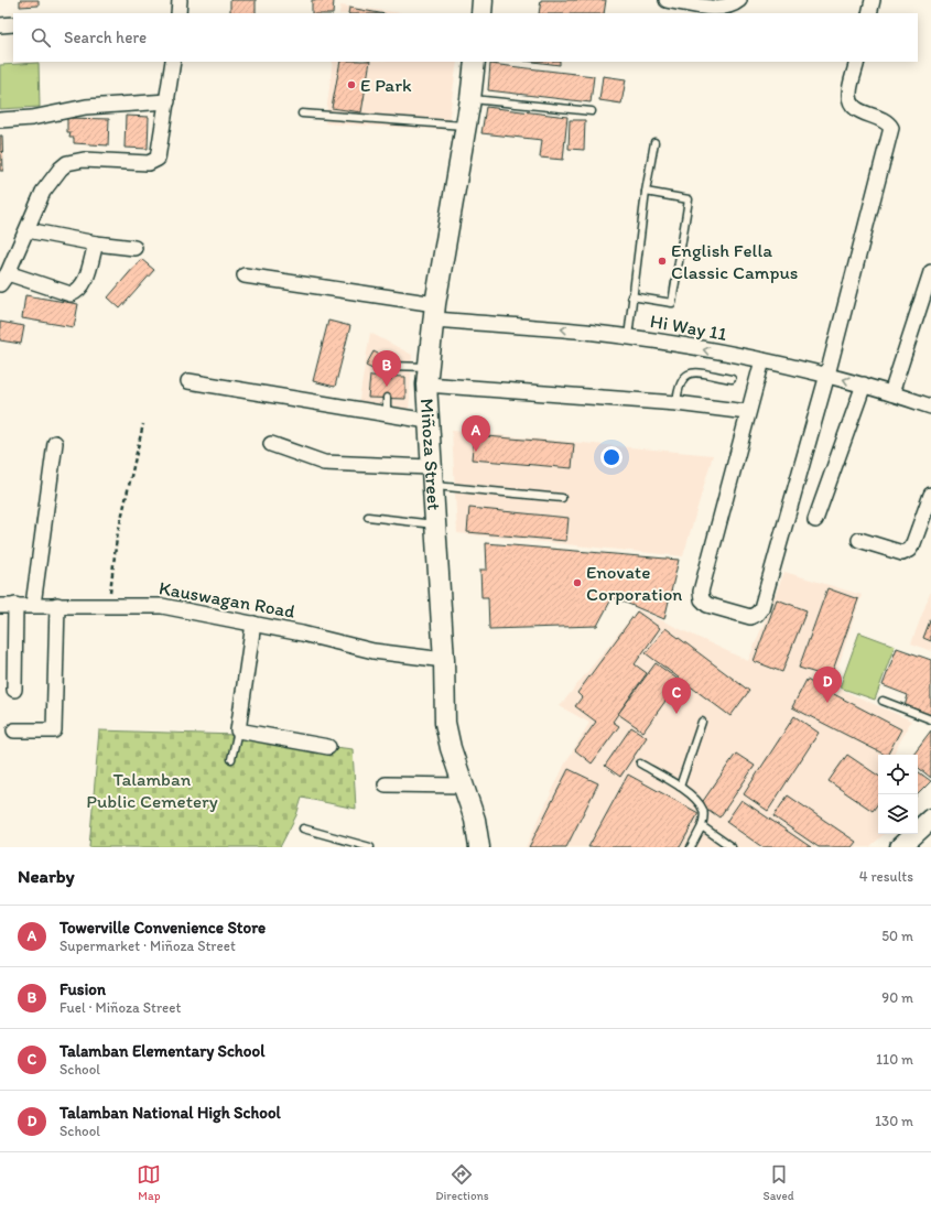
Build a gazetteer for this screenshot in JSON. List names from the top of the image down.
{
  "streets": {
    "main road": ["Miñoza Street"],
    "street": ["Hi Way 11", "Kauswagan Road"]
  },
  "crossings": [
    ["Hi Way 11", "Miñoza Street"],
    ["Miñoza Street", "Kauswagan Road"]
  ],
  "parks": ["Talamban Public Cemetery"],
  "places": ["E Park", "English Fella Classic Campus", "Enovate Corporation"],
  "page": {
    "search": "Search here",
    "pins": [
      "B",
      "A",
      "D",
      "C"
    ],
    "heading": ["Nearby", "4 results"],
    "list": [
      {
        "mark": "A",
        "name": "Towerville Convenience Store",
        "note": "Supermarket · Miñoza Street",
        "value": "50 m"
      },
      {
        "mark": "B",
        "name": "Fusion",
        "note": "Fuel · Miñoza Street",
        "value": "90 m"
      },
      {
        "mark": "C",
        "name": "Talamban Elementary School",
        "note": "School",
        "value": "110 m"
      },
      {
        "mark": "D",
        "name": "Talamban National High School",
        "note": "School",
        "value": "130 m"
      }
    ],
    "nav": ["Map", "Directions", "Saved"]
  }
}
